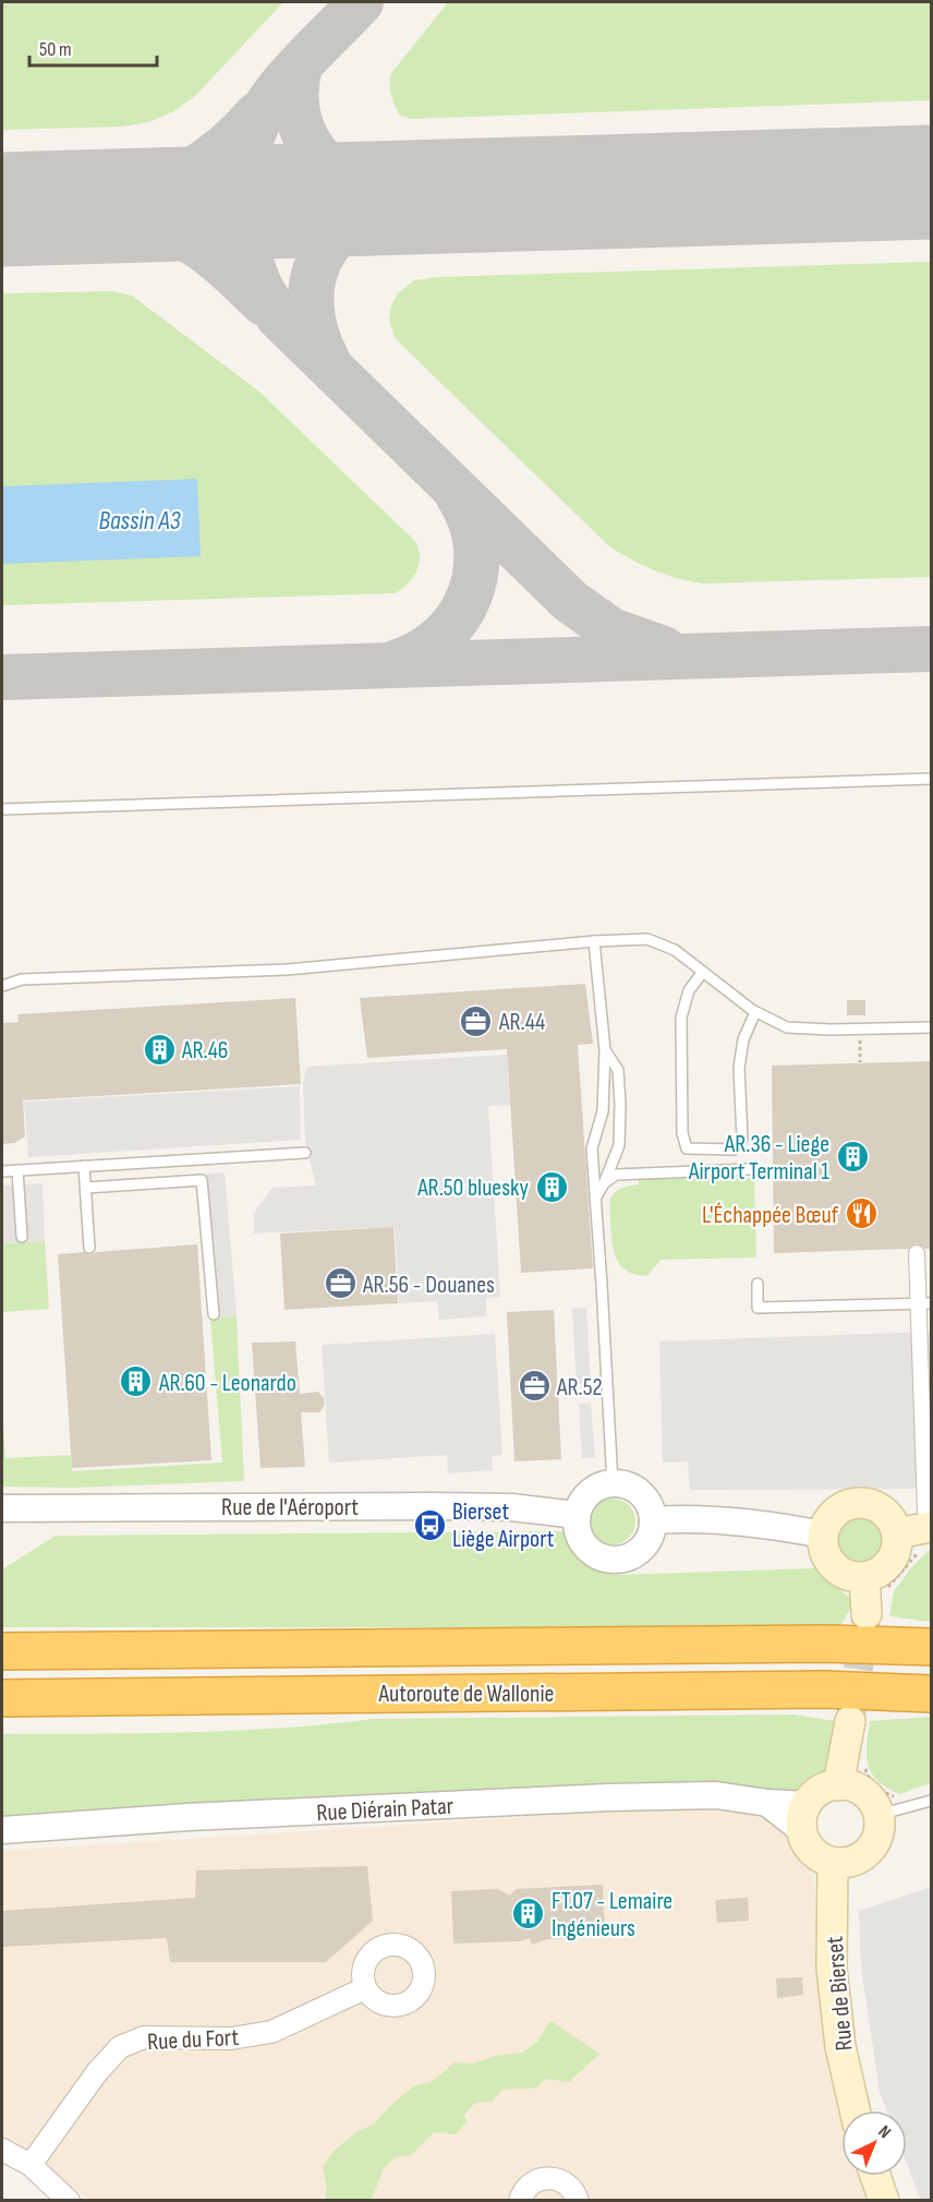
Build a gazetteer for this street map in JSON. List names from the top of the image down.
{
  "streets": {
    "highway": ["Autoroute de Wallonie"],
    "main road": ["Rue de Bierset"],
    "street": ["Rue de l'Aéroport", "Rue Diérain Patar", "Rue du Fort"]
  },
  "crossings": [
    ["Rue Diérain Patar", "Rue de Bierset"]
  ],
  "water": ["Bassin A3"],
  "places": {
    "office": ["AR.44", "AR.56 - Douanes", "AR.52"],
    "building": [
      "AR.46",
      "AR.36 - Liege Airport Terminal 1",
      "AR.50 bluesky",
      "AR.60 - Leonardo",
      "FT.07 - Lemaire Ingénieurs"
    ],
    "restaurant": ["L'Échappée Bœuf"],
    "bus stop": ["Bierset Liège Airport"]
  },
  "scale_bar": "50 m",
  "north": "top right"
}
